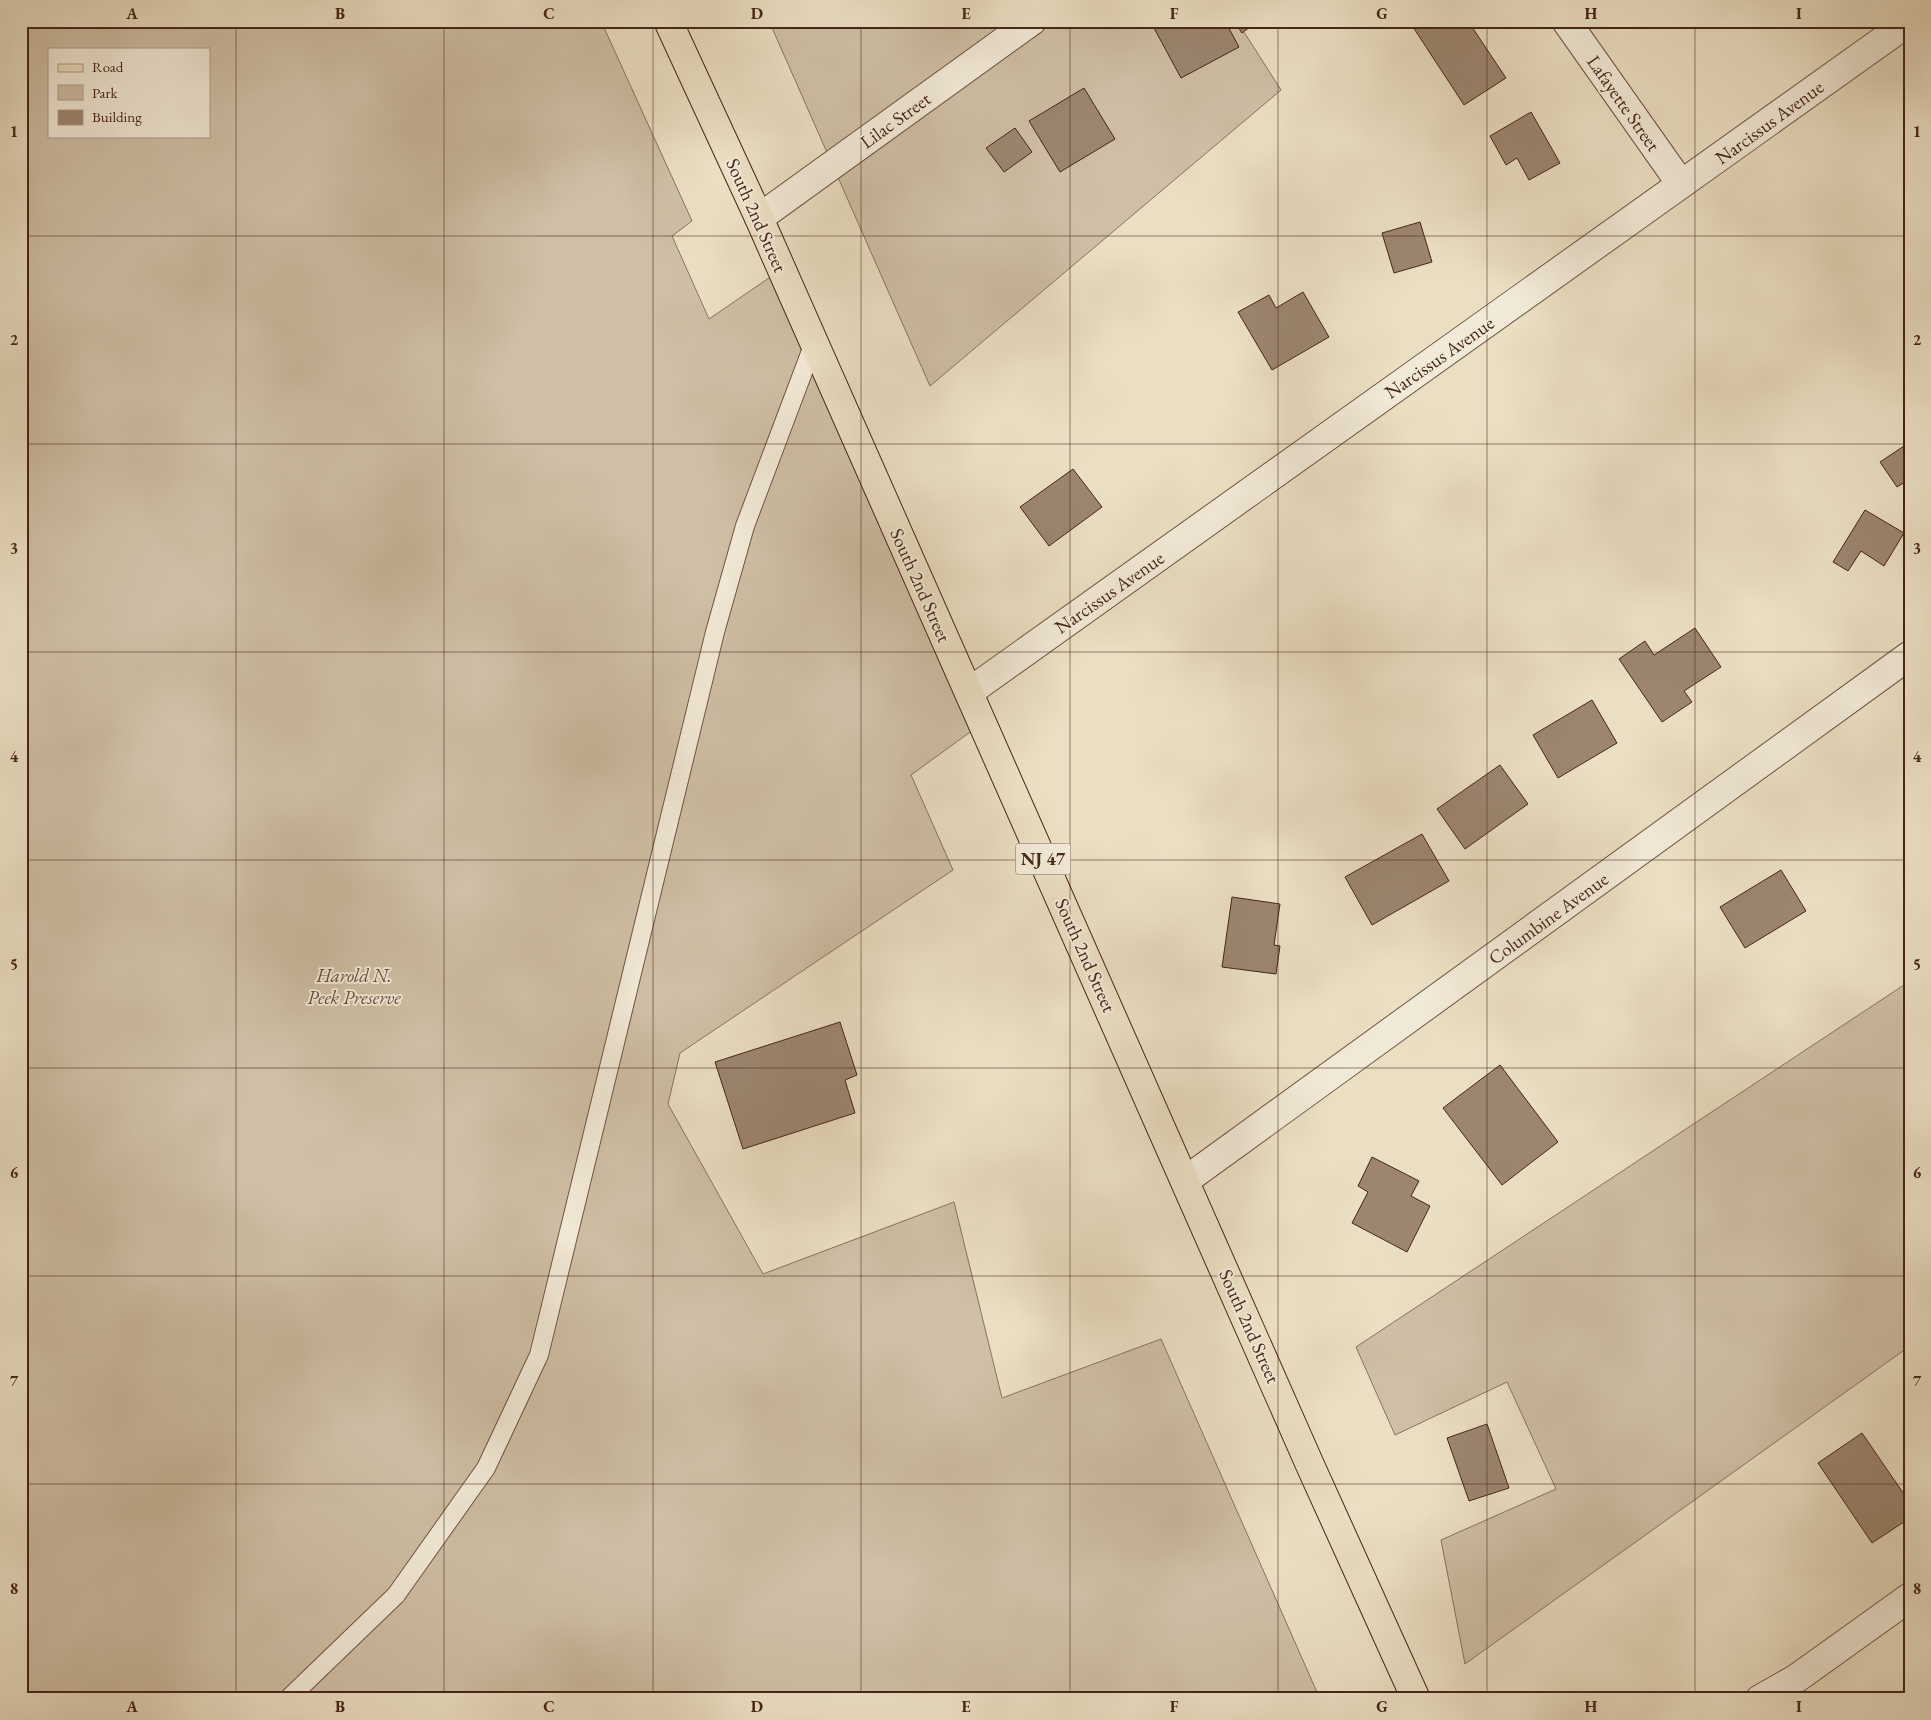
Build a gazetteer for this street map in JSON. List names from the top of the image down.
{
  "streets": {
    "main road": ["South 2nd Street", "NJ 47"],
    "street": [
      "Lafayette Street",
      "Lilac Street",
      "Narcissus Avenue",
      "Columbine Avenue"
    ]
  },
  "crossings": [
    ["Lafayette Street", "Narcissus Avenue"],
    ["Lilac Street", "South 2nd Street"],
    ["Narcissus Avenue", "South 2nd Street"],
    ["South 2nd Street", "Columbine Avenue"]
  ],
  "parks": ["Harold N. Peek Preserve"],
  "legend": ["Road", "Park", "Building"],
  "grid": {
    "columns": [
      "A",
      "B",
      "C",
      "D",
      "E",
      "F",
      "G",
      "H",
      "I"
    ],
    "rows": [
      "1",
      "2",
      "3",
      "4",
      "5",
      "6",
      "7",
      "8"
    ]
  }
}
